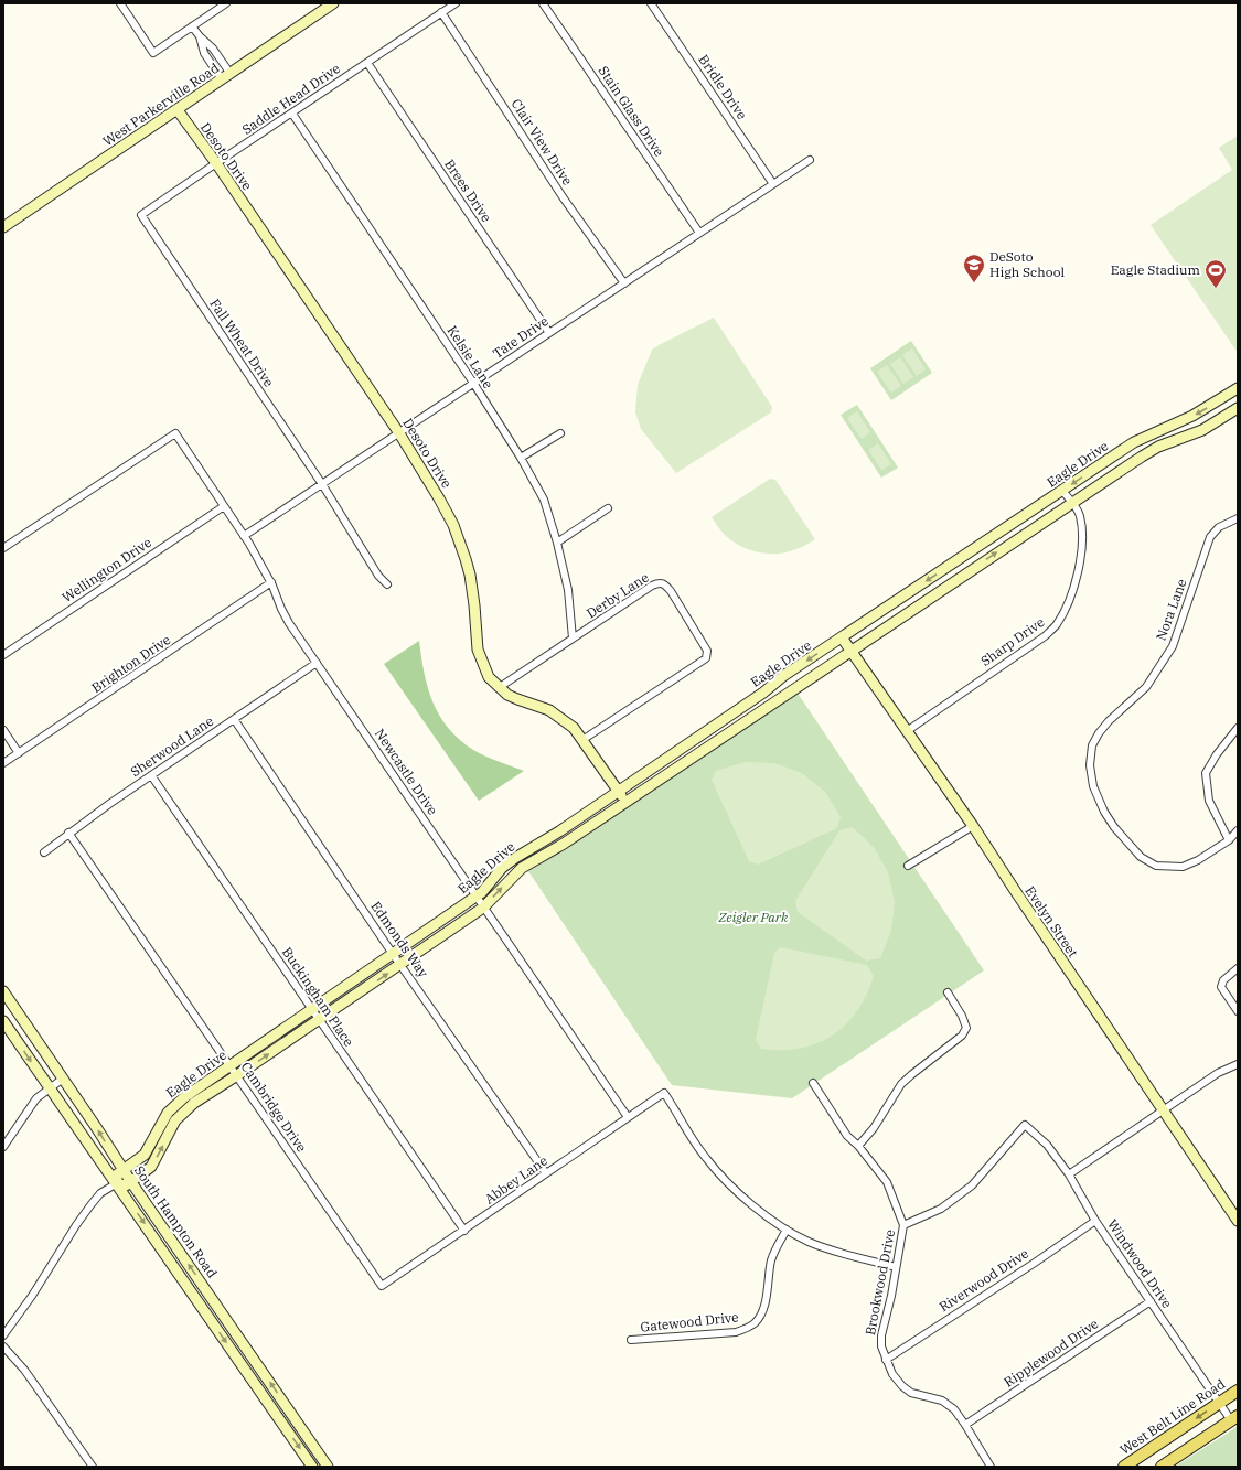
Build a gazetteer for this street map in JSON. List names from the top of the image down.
{
  "streets": {
    "main road": ["West Belt Line Road"],
    "street": [
      "Bridle Drive",
      "Saddle Head Drive",
      "West Parkerville Road",
      "Stain Glass Drive",
      "Clair View Drive",
      "Desoto Drive",
      "Brees Drive",
      "Tate Drive",
      "Fall Wheat Drive",
      "Kelsie Lane",
      "Eagle Drive",
      "Wellington Drive",
      "Derby Lane",
      "Nora Lane",
      "Sharp Drive",
      "Brighton Drive",
      "Sherwood Lane",
      "Newcastle Drive",
      "Evelyn Street",
      "Edmonds Way",
      "Buckingham Place",
      "Cambridge Drive",
      "Abbey Lane",
      "South Hampton Road",
      "Windwood Drive",
      "Riverwood Drive",
      "Brookwood Drive",
      "Gatewood Drive",
      "Ripplewood Drive"
    ]
  },
  "crossings": [
    ["Bridle Drive", "Tate Drive"],
    ["Saddle Head Drive", "Clair View Drive"],
    ["Saddle Head Drive", "Desoto Drive"],
    ["Saddle Head Drive", "Brees Drive"],
    ["Saddle Head Drive", "Fall Wheat Drive"],
    ["Saddle Head Drive", "Kelsie Lane"],
    ["West Parkerville Road", "Desoto Drive"],
    ["Stain Glass Drive", "Tate Drive"],
    ["Clair View Drive", "Tate Drive"],
    ["Desoto Drive", "Tate Drive"],
    ["Desoto Drive", "Eagle Drive"],
    ["Desoto Drive", "Derby Lane"],
    ["Brees Drive", "Tate Drive"],
    ["Tate Drive", "Fall Wheat Drive"],
    ["Tate Drive", "Kelsie Lane"],
    ["Tate Drive", "Newcastle Drive"],
    ["Kelsie Lane", "Derby Lane"],
    ["Eagle Drive", "Sharp Drive"],
    ["Eagle Drive", "Newcastle Drive"],
    ["Eagle Drive", "Evelyn Street"],
    ["Eagle Drive", "Edmonds Way"],
    ["Eagle Drive", "Buckingham Place"],
    ["Eagle Drive", "Cambridge Drive"],
    ["Eagle Drive", "South Hampton Road"],
    ["Wellington Drive", "Newcastle Drive"],
    ["Sharp Drive", "Evelyn Street"],
    ["Brighton Drive", "Newcastle Drive"],
    ["Sherwood Lane", "Newcastle Drive"],
    ["Sherwood Lane", "Edmonds Way"],
    ["Sherwood Lane", "Buckingham Place"],
    ["Sherwood Lane", "Cambridge Drive"],
    ["Newcastle Drive", "Abbey Lane"],
    ["Edmonds Way", "Abbey Lane"],
    ["Buckingham Place", "Abbey Lane"],
    ["Cambridge Drive", "Abbey Lane"],
    ["Abbey Lane", "Gatewood Drive"],
    ["Windwood Drive", "Riverwood Drive"],
    ["Windwood Drive", "Brookwood Drive"],
    ["Windwood Drive", "Ripplewood Drive"],
    ["Windwood Drive", "West Belt Line Road"],
    ["Riverwood Drive", "Brookwood Drive"],
    ["Brookwood Drive", "Ripplewood Drive"]
  ],
  "parks": ["Zeigler Park"],
  "places": {
    "school or university": ["DeSoto High School"],
    "sports": ["Eagle Stadium"]
  }
}
